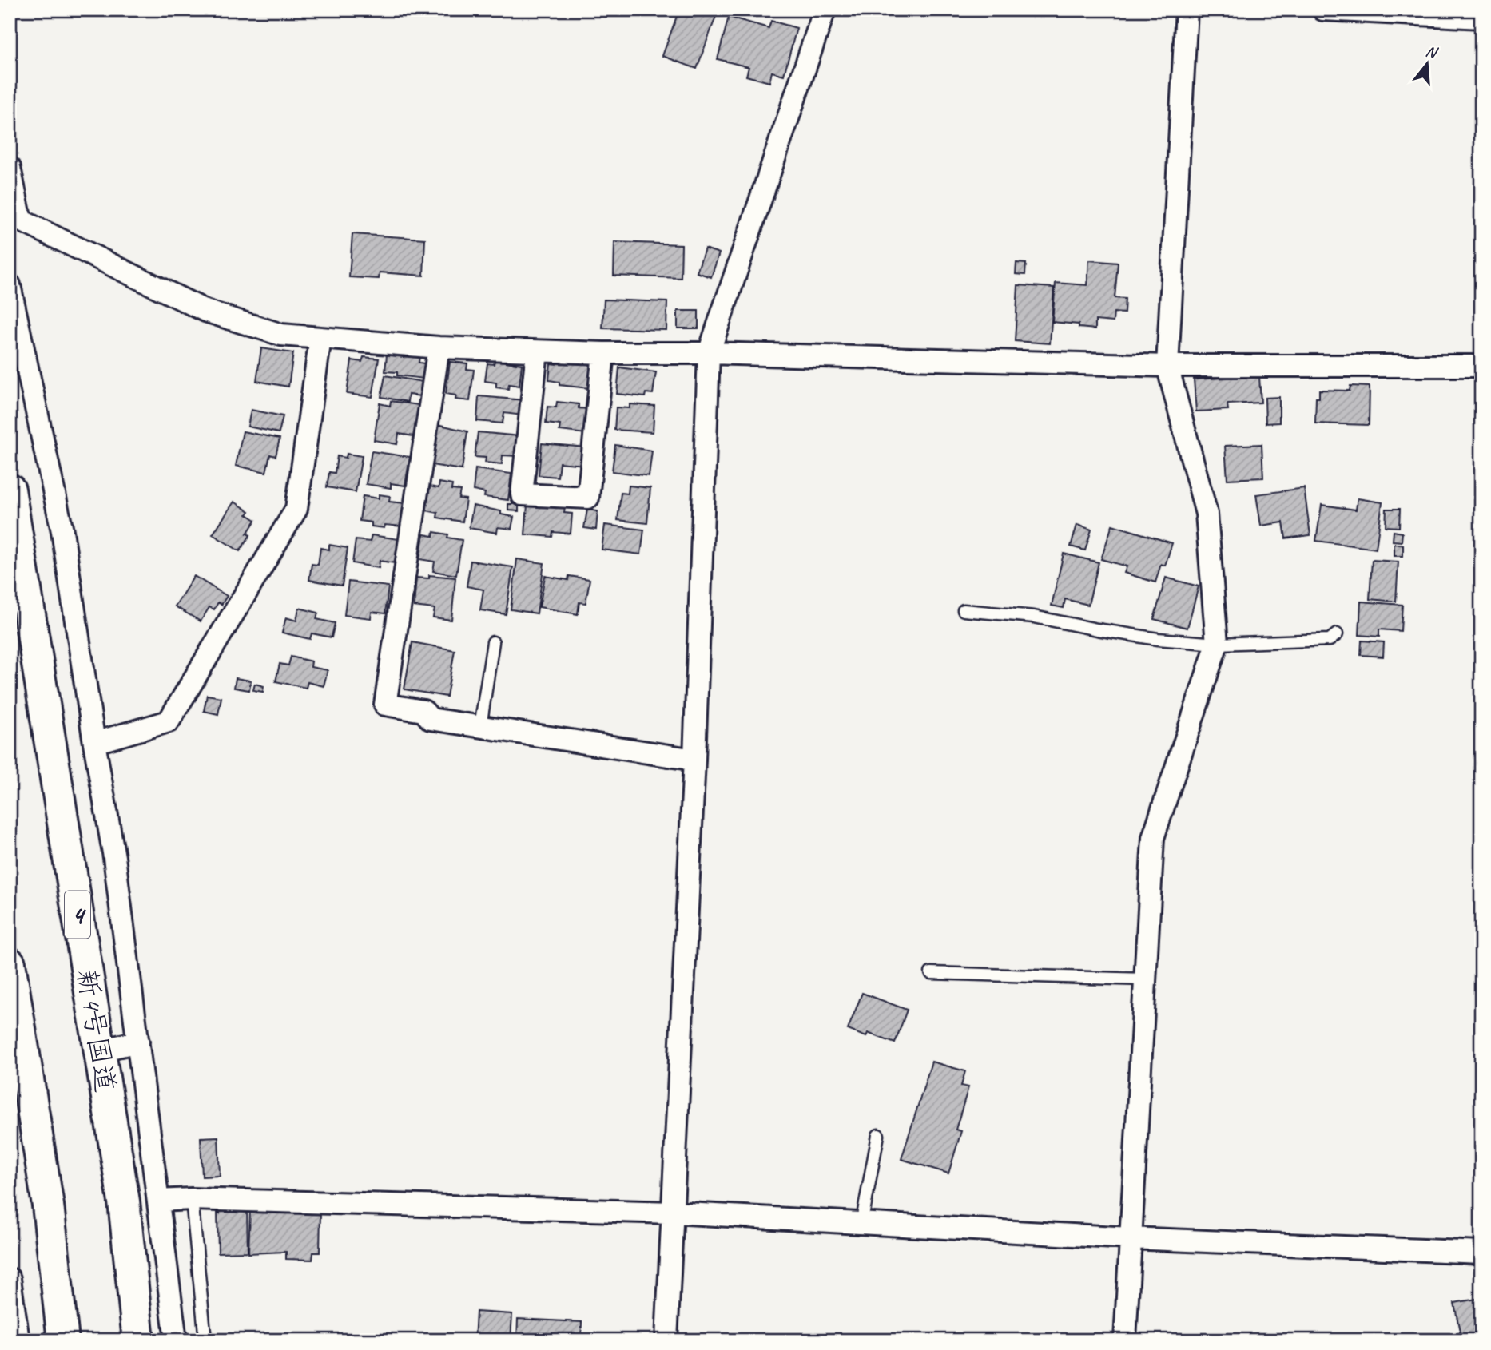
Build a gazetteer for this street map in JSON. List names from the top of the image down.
{
  "streets": {
    "highway": ["4", "新4号国道"]
  },
  "north": "top"
}
